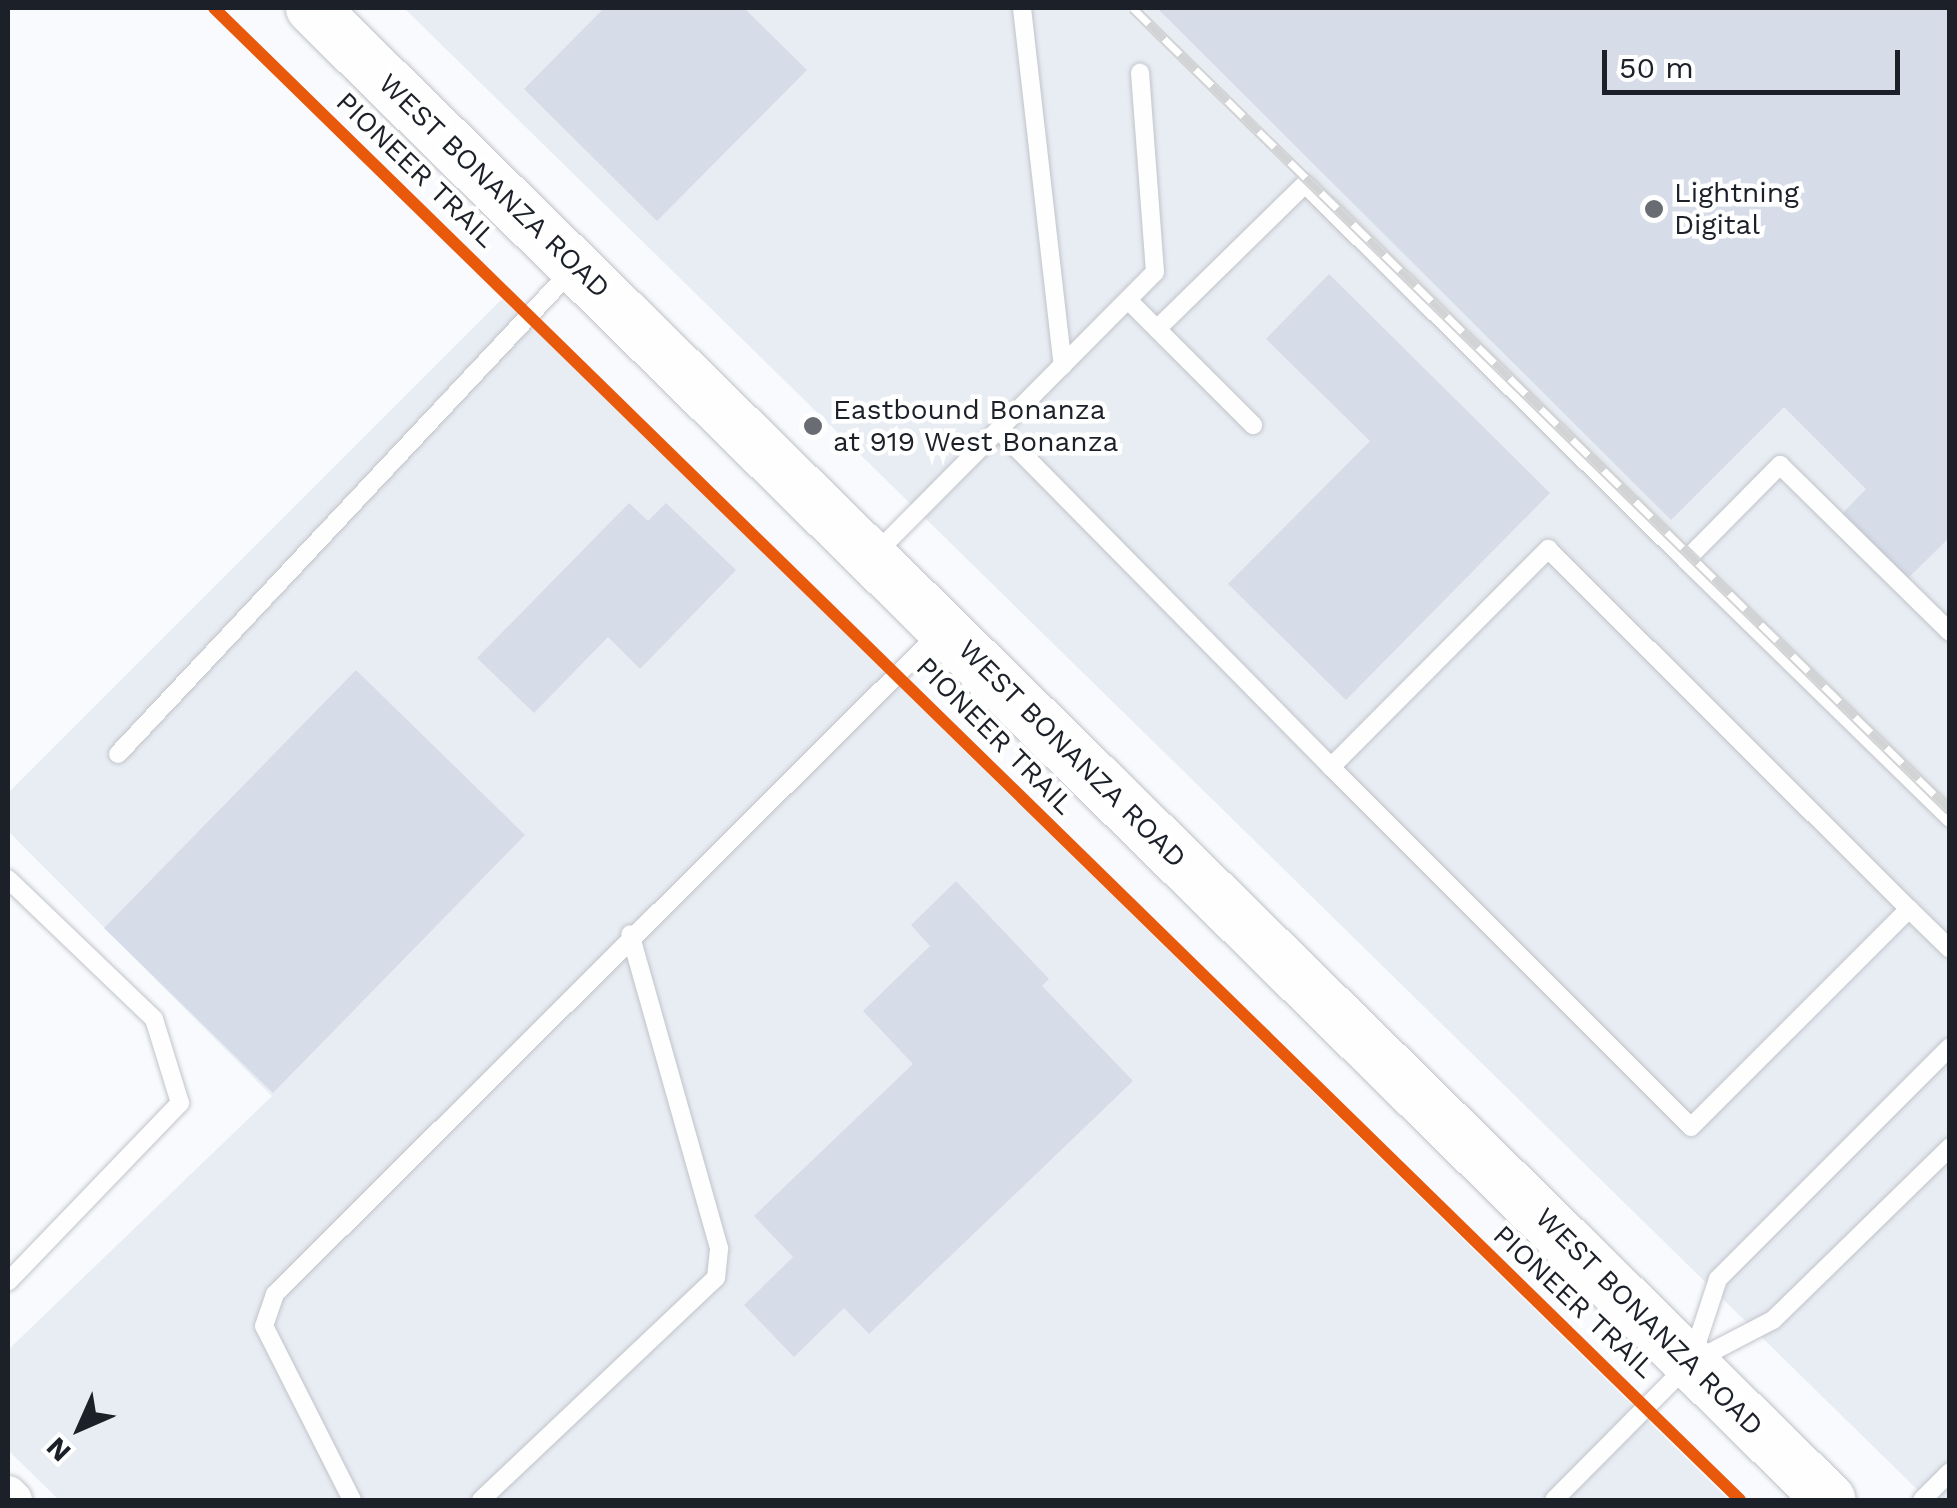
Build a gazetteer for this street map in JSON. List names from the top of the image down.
{
  "streets": {
    "main road": ["WEST BONANZA ROAD"],
    "cycle path": ["PIONEER TRAIL"]
  },
  "places": ["Lightning Digital", "Eastbound Bonanza at 919 West Bonanza"],
  "scale_bar": "50 m",
  "north": "bottom left"
}
